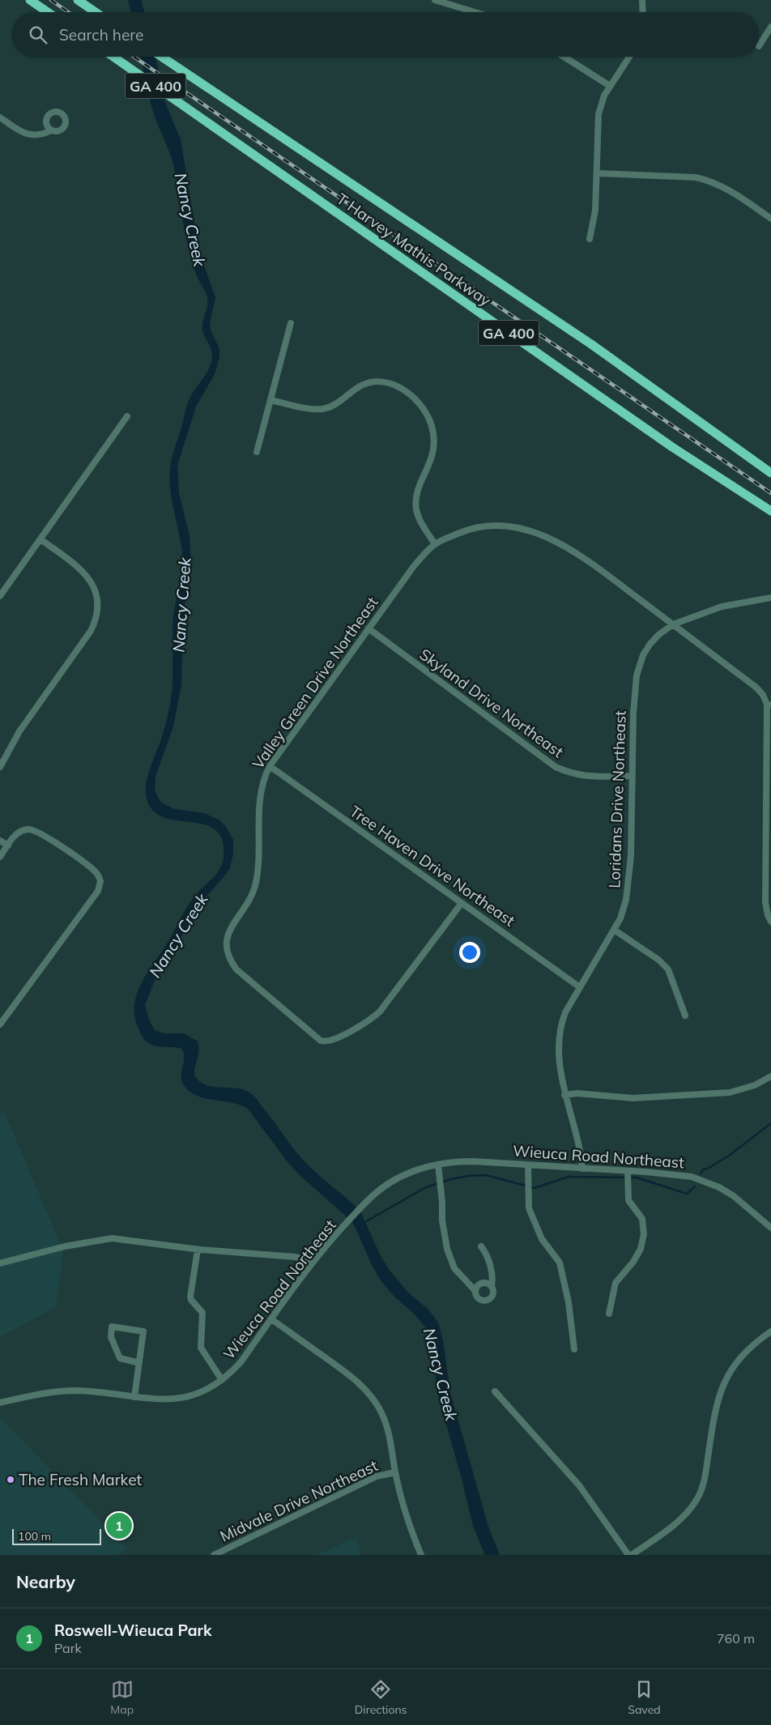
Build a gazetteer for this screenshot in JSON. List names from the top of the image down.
{
  "streets": {
    "highway": ["GA 400", "T Harvey Mathis Parkway"],
    "street": [
      "Valley Green Drive Northeast",
      "Skyland Drive Northeast",
      "Loridans Drive Northeast",
      "Tree Haven Drive Northeast",
      "Wieuca Road Northeast",
      "Midvale Drive Northeast"
    ]
  },
  "crossings": [
    ["Valley Green Drive Northeast", "Skyland Drive Northeast"],
    ["Valley Green Drive Northeast", "Loridans Drive Northeast"],
    ["Valley Green Drive Northeast", "Tree Haven Drive Northeast"],
    ["Skyland Drive Northeast", "Loridans Drive Northeast"],
    ["Loridans Drive Northeast", "Tree Haven Drive Northeast"],
    ["Loridans Drive Northeast", "Wieuca Road Northeast"]
  ],
  "water": ["Nancy Creek"],
  "places": ["The Fresh Market"],
  "scale_bar": "100 m",
  "page": {
    "search": "Search here",
    "pins": "1",
    "scale": "100 m",
    "heading": "Nearby",
    "list": [
      {
        "mark": "1",
        "name": "Roswell-Wieuca Park",
        "note": "Park",
        "value": "760 m"
      }
    ],
    "nav": ["Map", "Directions", "Saved"]
  }
}
